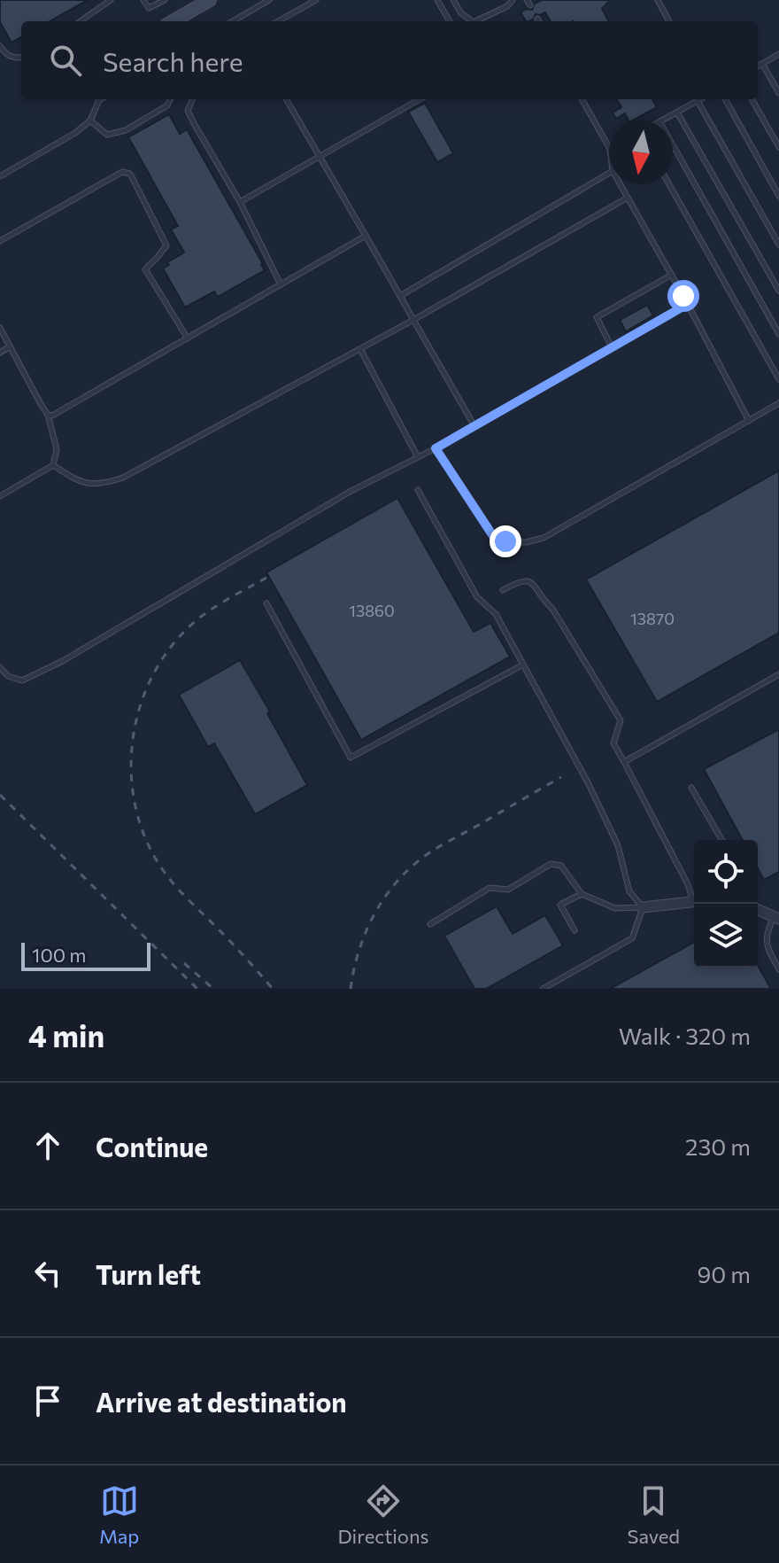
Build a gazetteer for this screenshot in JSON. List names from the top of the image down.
{
  "house_numbers": ["13860", "13870"],
  "scale_bar": "100 m",
  "north": "bottom",
  "page": {
    "search": "Search here",
    "scale": "100 m",
    "heading": ["4 min", "Walk · 320 m"],
    "list": [
      ["Continue", "230 m"],
      ["Turn left", "90 m"],
      "Arrive at destination"
    ],
    "nav": ["Map", "Directions", "Saved"]
  }
}
